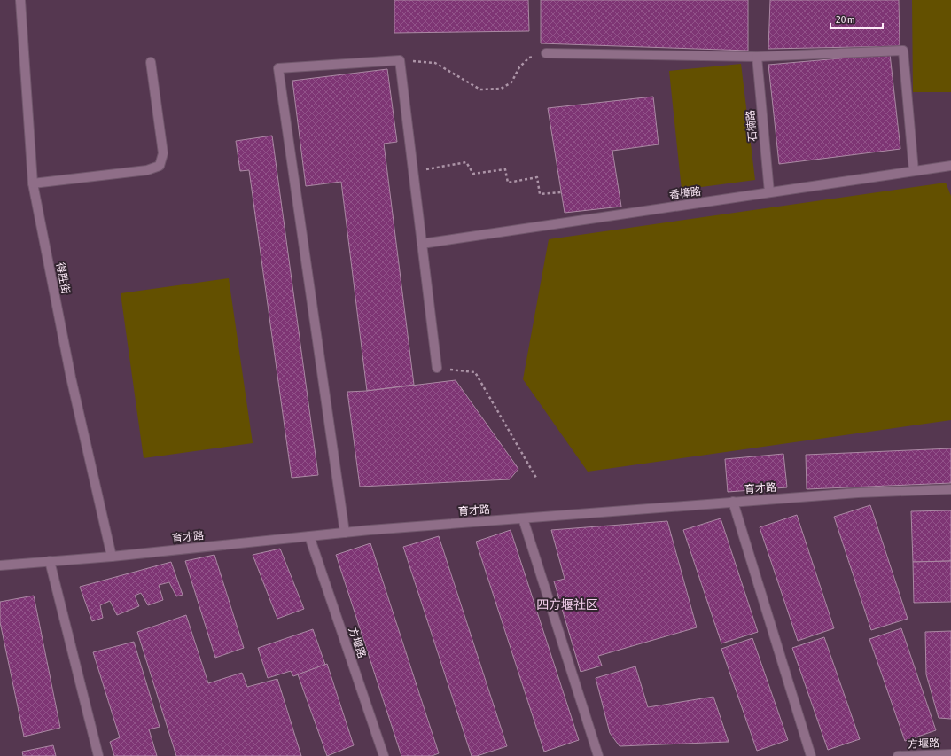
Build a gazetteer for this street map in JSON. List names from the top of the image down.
{
  "streets": {
    "street": [
      "石楠路",
      "香樟路",
      "得胜街",
      "育才路",
      "方堰路"
    ]
  },
  "crossings": [
    ["石楠路", "香樟路"],
    ["得胜街", "育才路"],
    ["育才路", "方堰路"]
  ],
  "districts": ["四方堰社区"],
  "scale_bar": "20 m"
}
